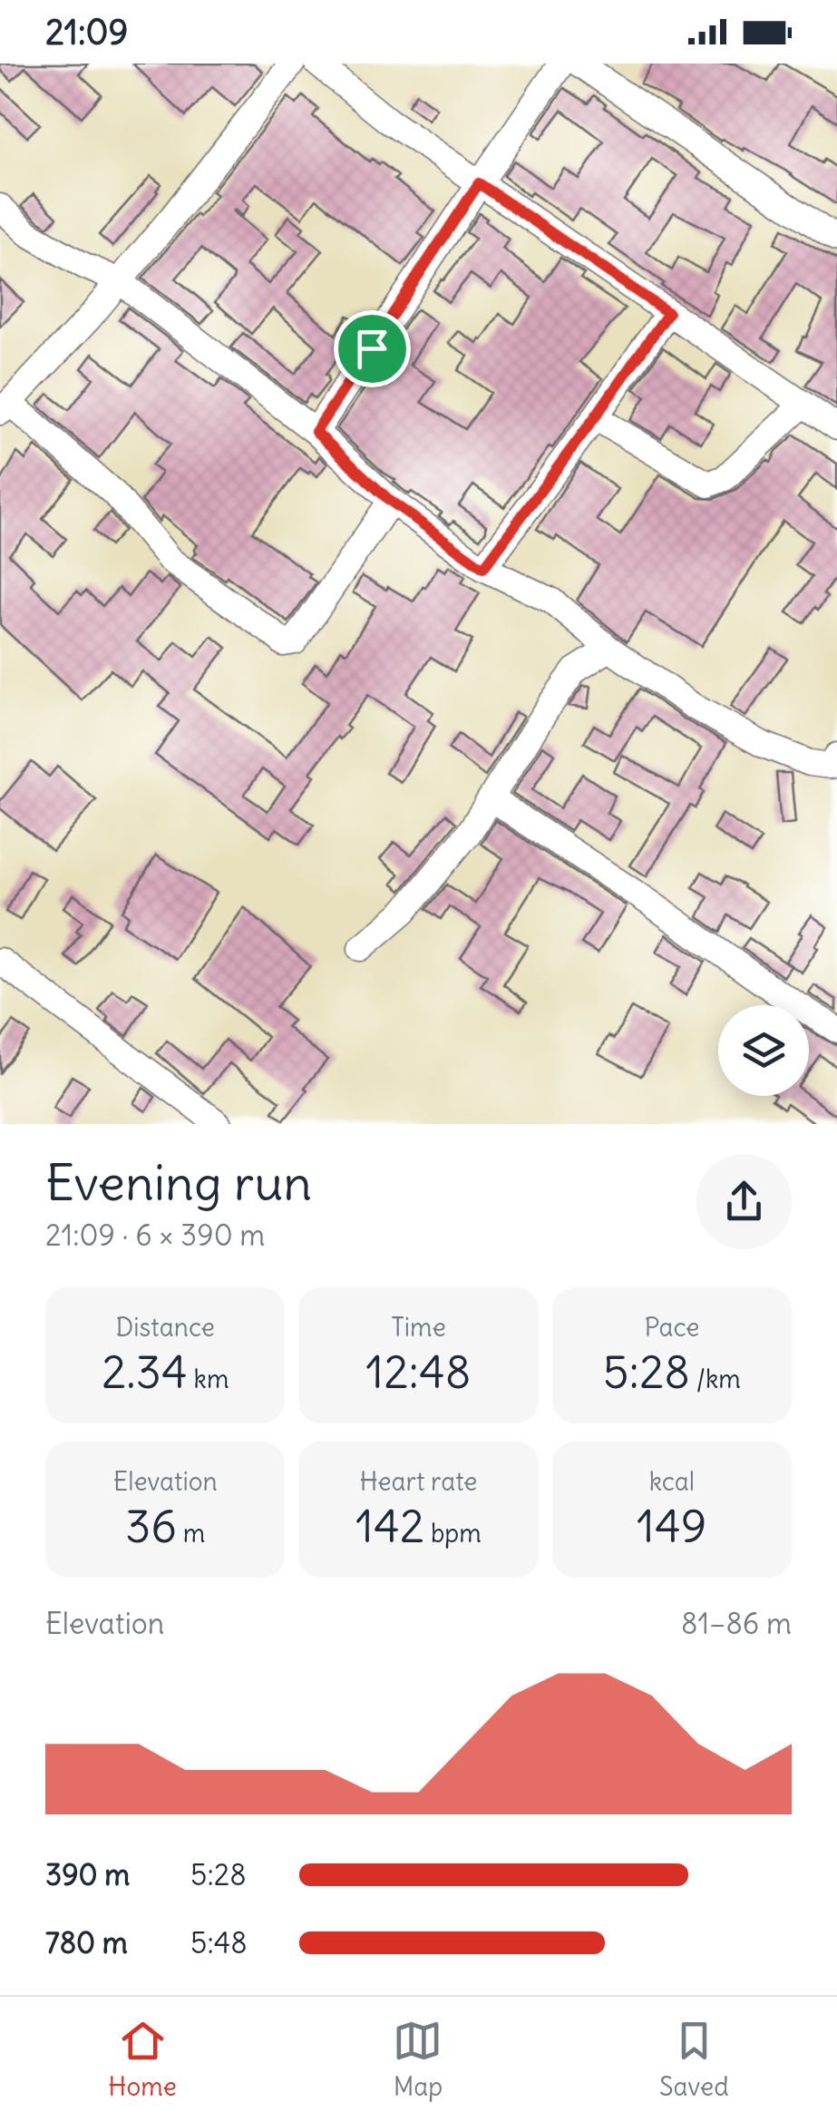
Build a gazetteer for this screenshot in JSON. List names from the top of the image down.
{
  "page": {
    "status": "21:09",
    "heading": ["Evening run", "21:09 · 6 × 390 m"],
    "stats": [
      ["Distance", "2.34 km"],
      ["Time", "12:48"],
      ["Pace", "5:28 /km"],
      ["Elevation", "36 m"],
      ["Heart rate", "142 bpm"],
      ["kcal", "149"]
    ],
    "chart": ["Elevation", "81–86 m"],
    "list": [
      {
        "name": "390 m",
        "note": "5:28"
      },
      {
        "name": "780 m",
        "note": "5:48"
      }
    ],
    "tabs": ["Home", "Map", "Saved"]
  }
}
